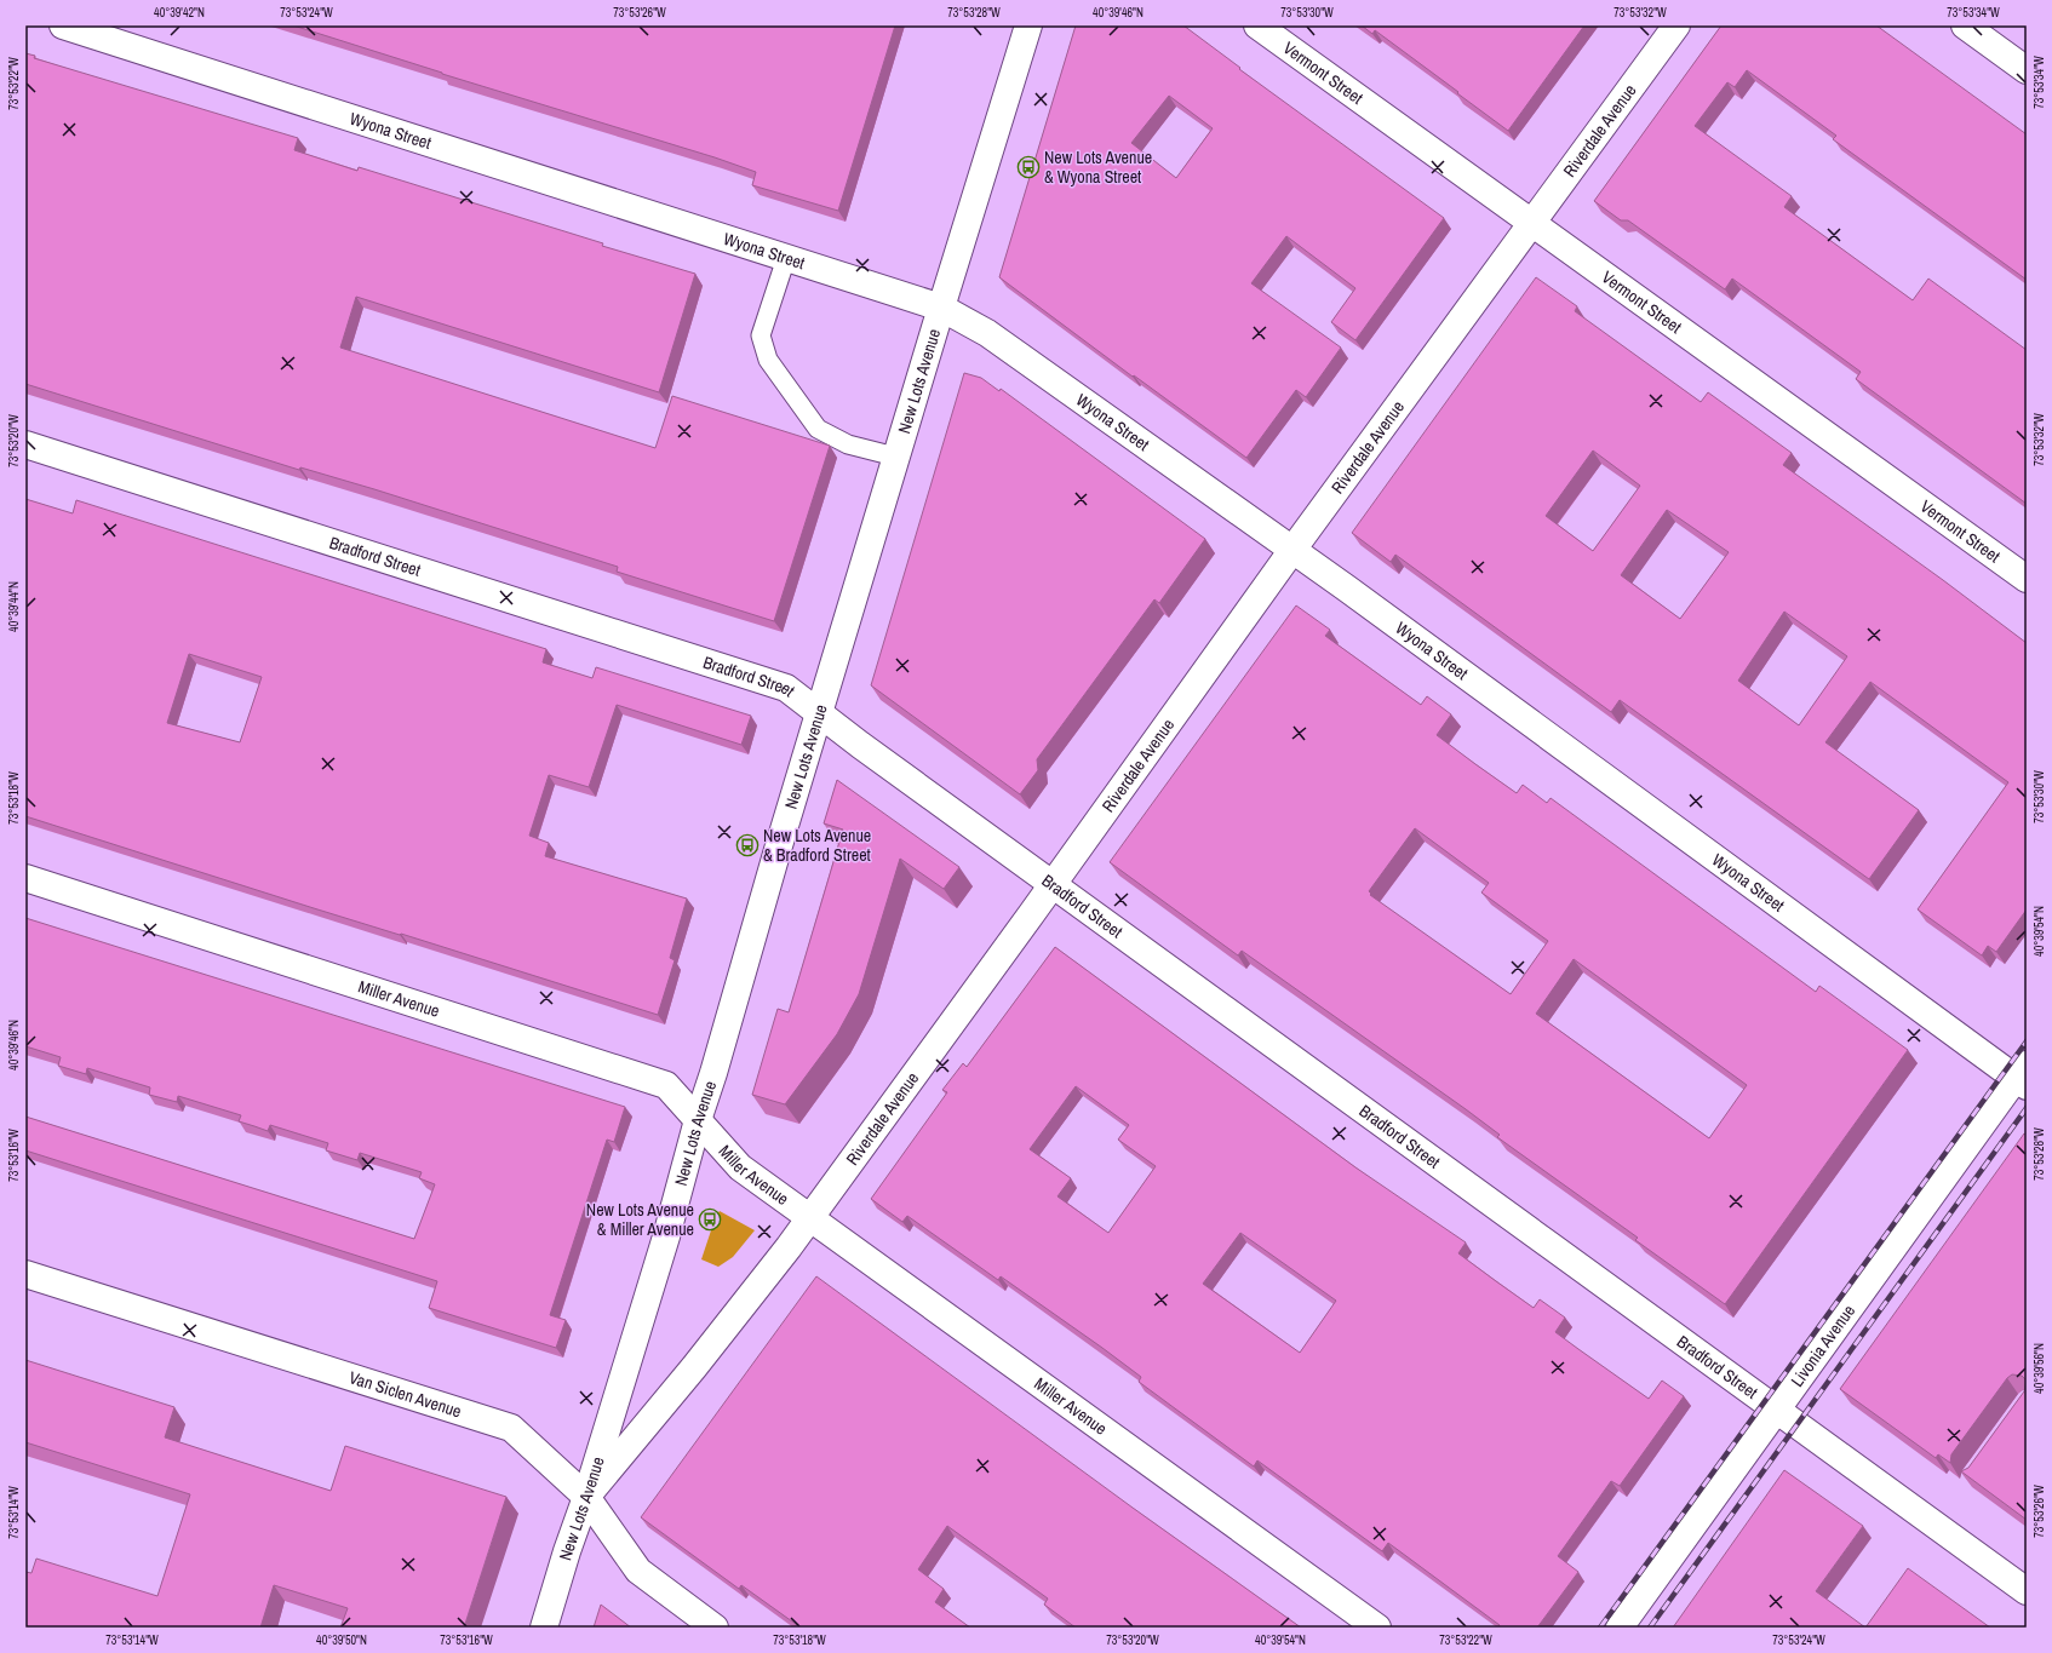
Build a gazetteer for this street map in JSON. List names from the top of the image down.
{
  "streets": {
    "street": [
      "Vermont Street",
      "Wyona Street",
      "Riverdale Avenue",
      "New Lots Avenue",
      "Bradford Street",
      "Miller Avenue",
      "Livonia Avenue",
      "Van Siclen Avenue"
    ]
  },
  "crossings": [
    ["Vermont Street", "Riverdale Avenue"],
    ["Wyona Street", "Riverdale Avenue"],
    ["Wyona Street", "New Lots Avenue"],
    ["Wyona Street", "Livonia Avenue"],
    ["Riverdale Avenue", "New Lots Avenue"],
    ["Riverdale Avenue", "Bradford Street"],
    ["Riverdale Avenue", "Miller Avenue"],
    ["Riverdale Avenue", "Van Siclen Avenue"],
    ["New Lots Avenue", "Bradford Street"],
    ["New Lots Avenue", "Miller Avenue"],
    ["New Lots Avenue", "Van Siclen Avenue"],
    ["Bradford Street", "Livonia Avenue"]
  ],
  "places": {
    "bus stop": ["New Lots Avenue & Wyona Street", "New Lots Avenue & Bradford Street", "New Lots Avenue & Miller Avenue"]
  },
  "coordinates": [
    "40°39'42\"N",
    "73°53'24\"W",
    "73°53'26\"W",
    "73°53'28\"W",
    "40°39'46\"N",
    "73°53'30\"W",
    "73°53'32\"W",
    "73°53'34\"W",
    "73°53'22\"W",
    "73°53'20\"W",
    "40°39'44\"N",
    "73°53'18\"W",
    "40°39'54\"N",
    "73°53'16\"W",
    "40°39'56\"N",
    "73°53'14\"W",
    "40°39'50\"N"
  ]
}
